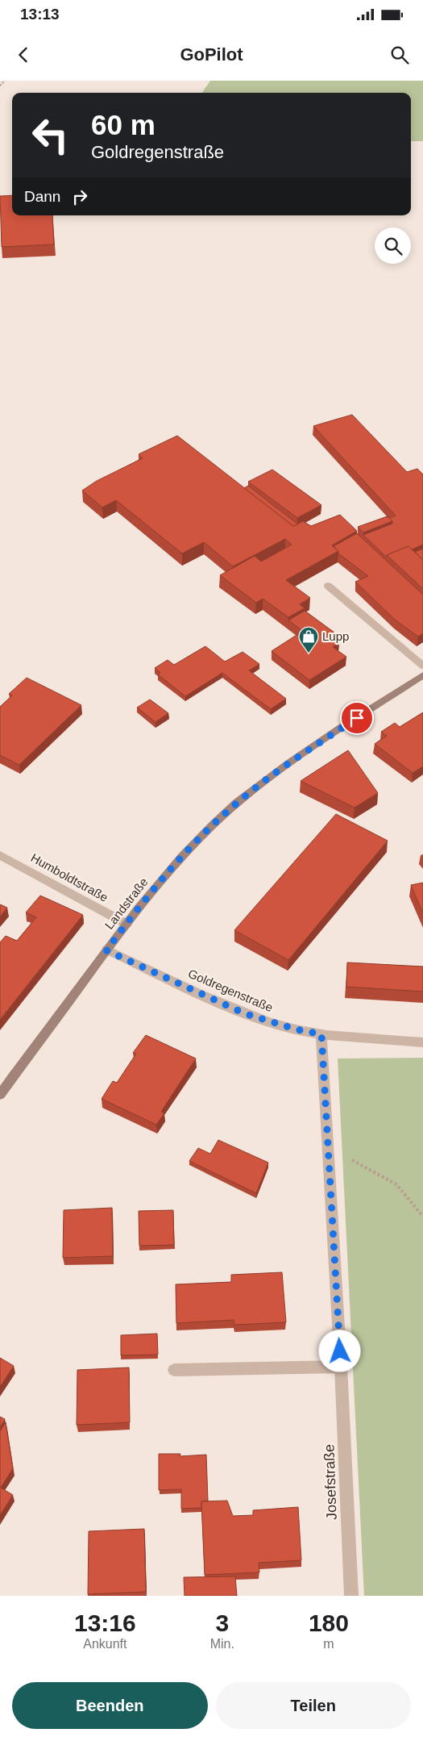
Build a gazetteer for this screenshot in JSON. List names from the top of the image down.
{
  "streets": {
    "street": [
      "Humboldtstraße",
      "Landstraße",
      "Goldregenstraße",
      "Josefstraße"
    ]
  },
  "crossings": [
    ["Humboldtstraße", "Landstraße"],
    ["Landstraße", "Goldregenstraße"],
    ["Goldregenstraße", "Josefstraße"]
  ],
  "places": {
    "shop": ["Lupp"]
  },
  "page": {
    "status": "13:13",
    "header": "GoPilot",
    "turn": ["60 m", "Goldregenstraße"],
    "then": "Dann",
    "eta": [
      "13:16",
      "Ankunft",
      "3",
      "Min.",
      "180",
      "m"
    ],
    "buttons": ["Beenden", "Teilen"]
  }
}
